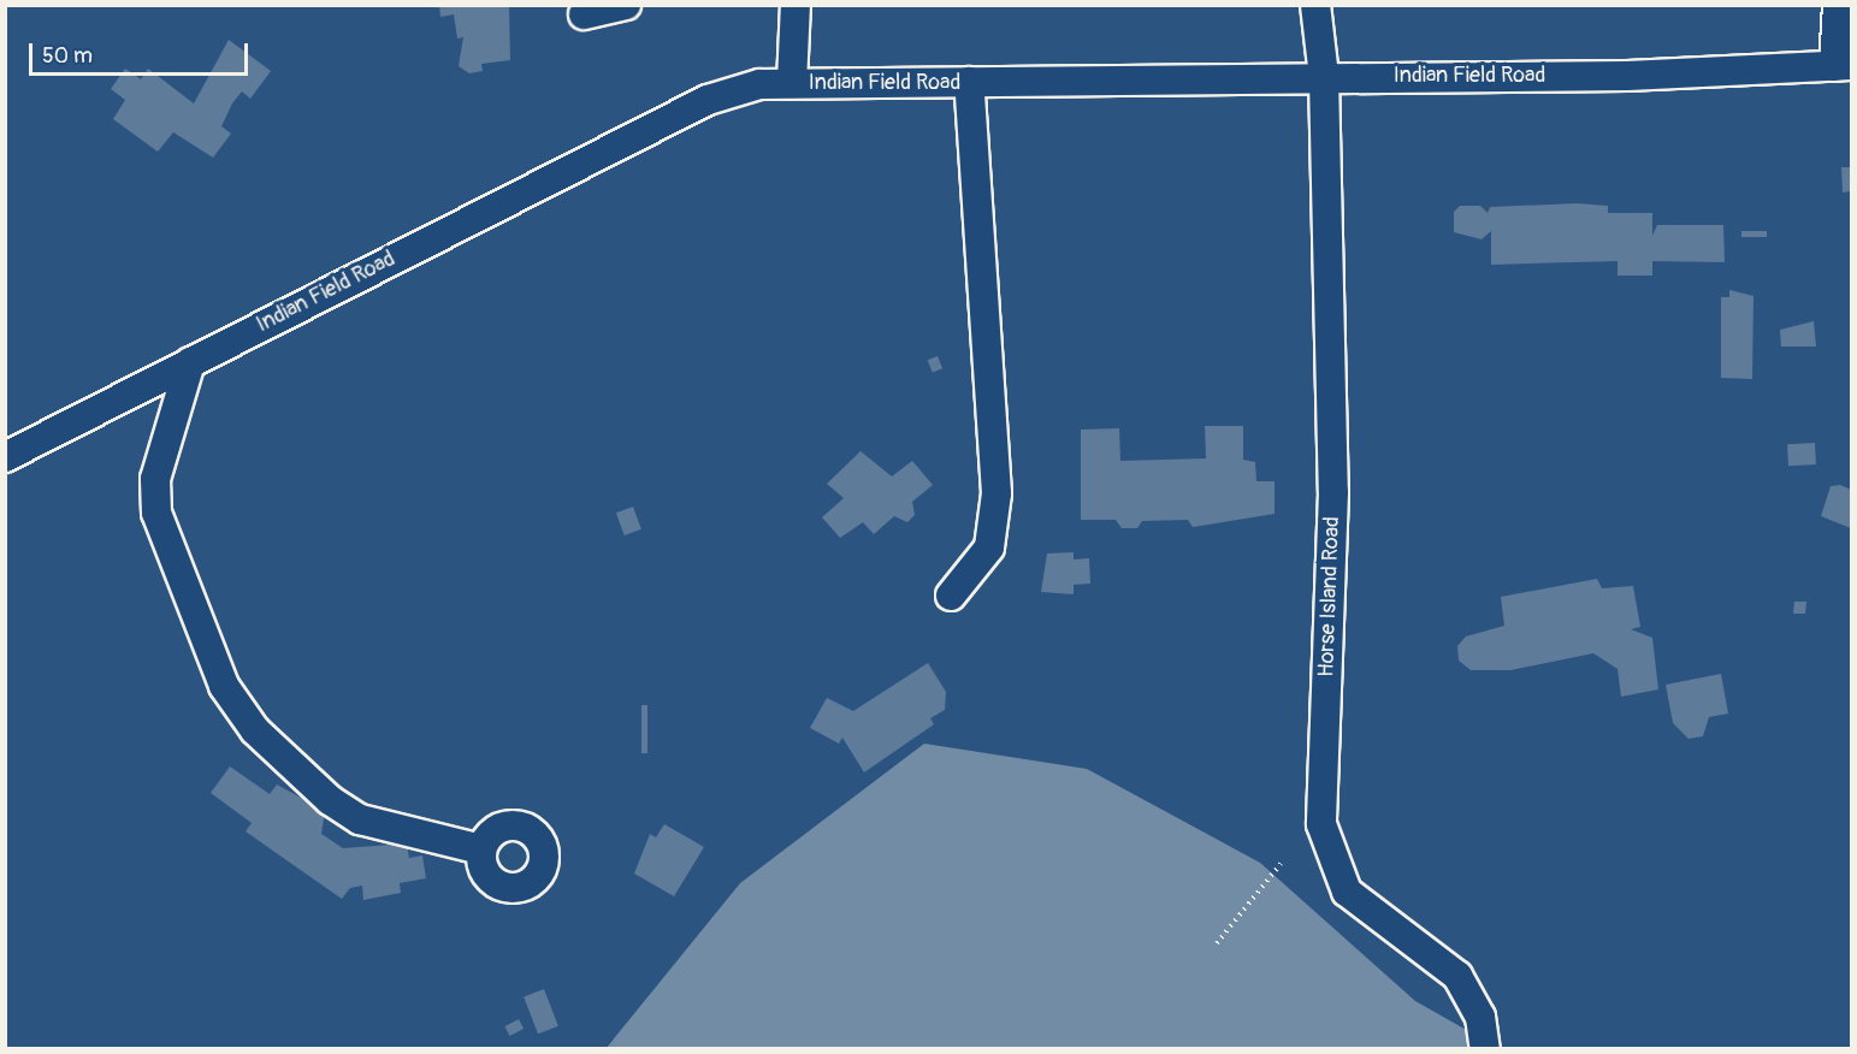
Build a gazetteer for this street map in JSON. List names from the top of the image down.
{
  "streets": {
    "street": ["Indian Field Road", "Horse Island Road"]
  },
  "crossings": [
    ["Indian Field Road", "Horse Island Road"]
  ],
  "scale_bar": "50 m"
}
